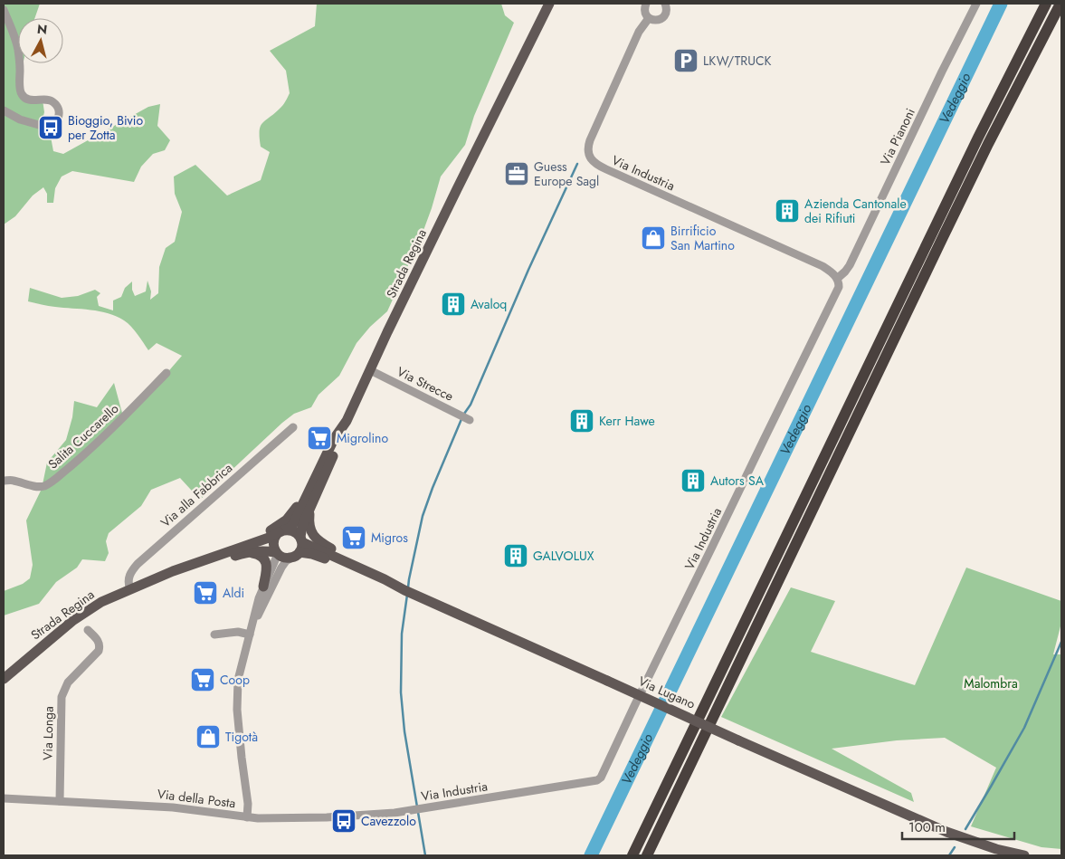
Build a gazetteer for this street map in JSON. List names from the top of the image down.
{
  "streets": {
    "main road": ["Strada Regina", "Via Lugano"],
    "street": [
      "Via Pianoni",
      "Via Industria",
      "Via Strecce",
      "Salita Cuccarello",
      "Via alla Fabbrica",
      "Via Longa",
      "Via della Posta"
    ]
  },
  "crossings": [
    ["Via Pianoni", "Via Industria"],
    ["Via Industria", "Via della Posta"],
    ["Strada Regina", "Via Strecce"],
    ["Strada Regina", "Via alla Fabbrica"],
    ["Strada Regina", "Via Lugano"],
    ["Strada Regina", "Via della Posta"],
    ["Via Lugano", "Via della Posta"],
    ["Via Longa", "Via della Posta"]
  ],
  "water": ["Vedeggio"],
  "parks": ["Malombra"],
  "places": {
    "parking": ["LKW/TRUCK"],
    "bus stop": ["Bioggio, Bivio per Zotta", "Cavezzolo"],
    "office": ["Guess Europe Sagl"],
    "building": [
      "Azienda Cantonale dei Rifiuti",
      "Avaloq",
      "Kerr Hawe",
      "Autors SA",
      "GALVOLUX"
    ],
    "shop": ["Birrificio San Martino", "Tigotà"],
    "supermarket": [
      "Migrolino",
      "Migros",
      "Aldi",
      "Coop"
    ]
  },
  "scale_bar": "100 m",
  "north": "top"
}
